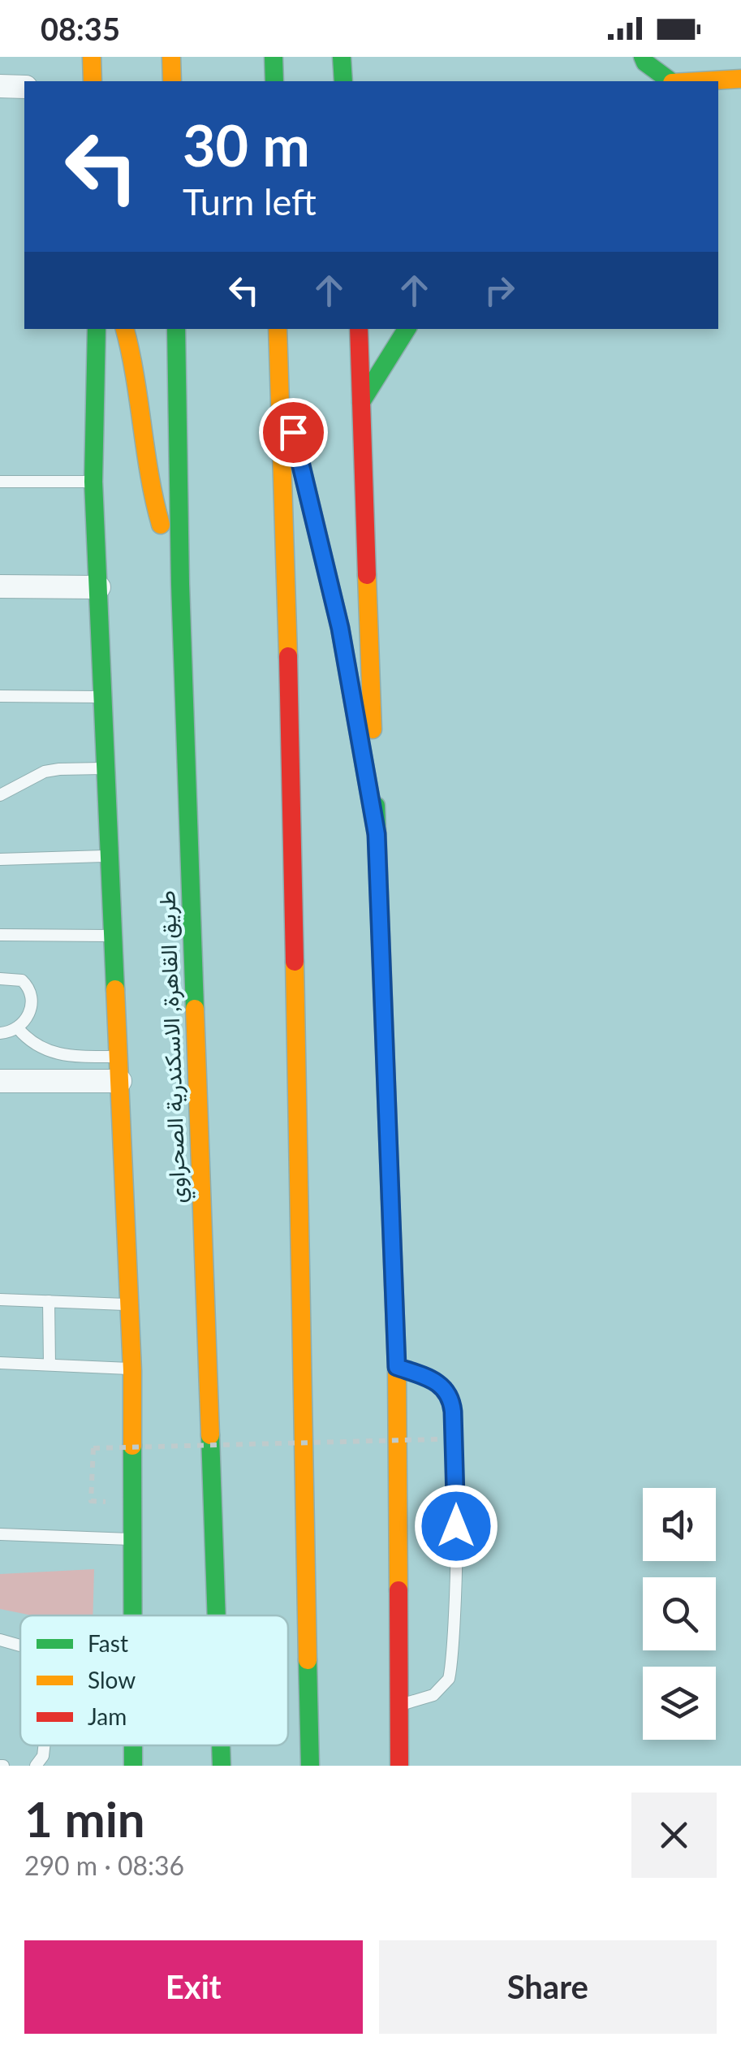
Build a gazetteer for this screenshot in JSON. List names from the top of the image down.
{
  "streets": {
    "main road": ["طريق القاهرة, الاسكندرية الصحراوي"]
  },
  "legend": ["Fast", "Slow", "Jam"],
  "page": {
    "status": "08:35",
    "turn": ["30 m", "Turn left"],
    "heading": ["1 min", "290 m · 08:36"],
    "buttons": ["Exit", "Share"]
  }
}
